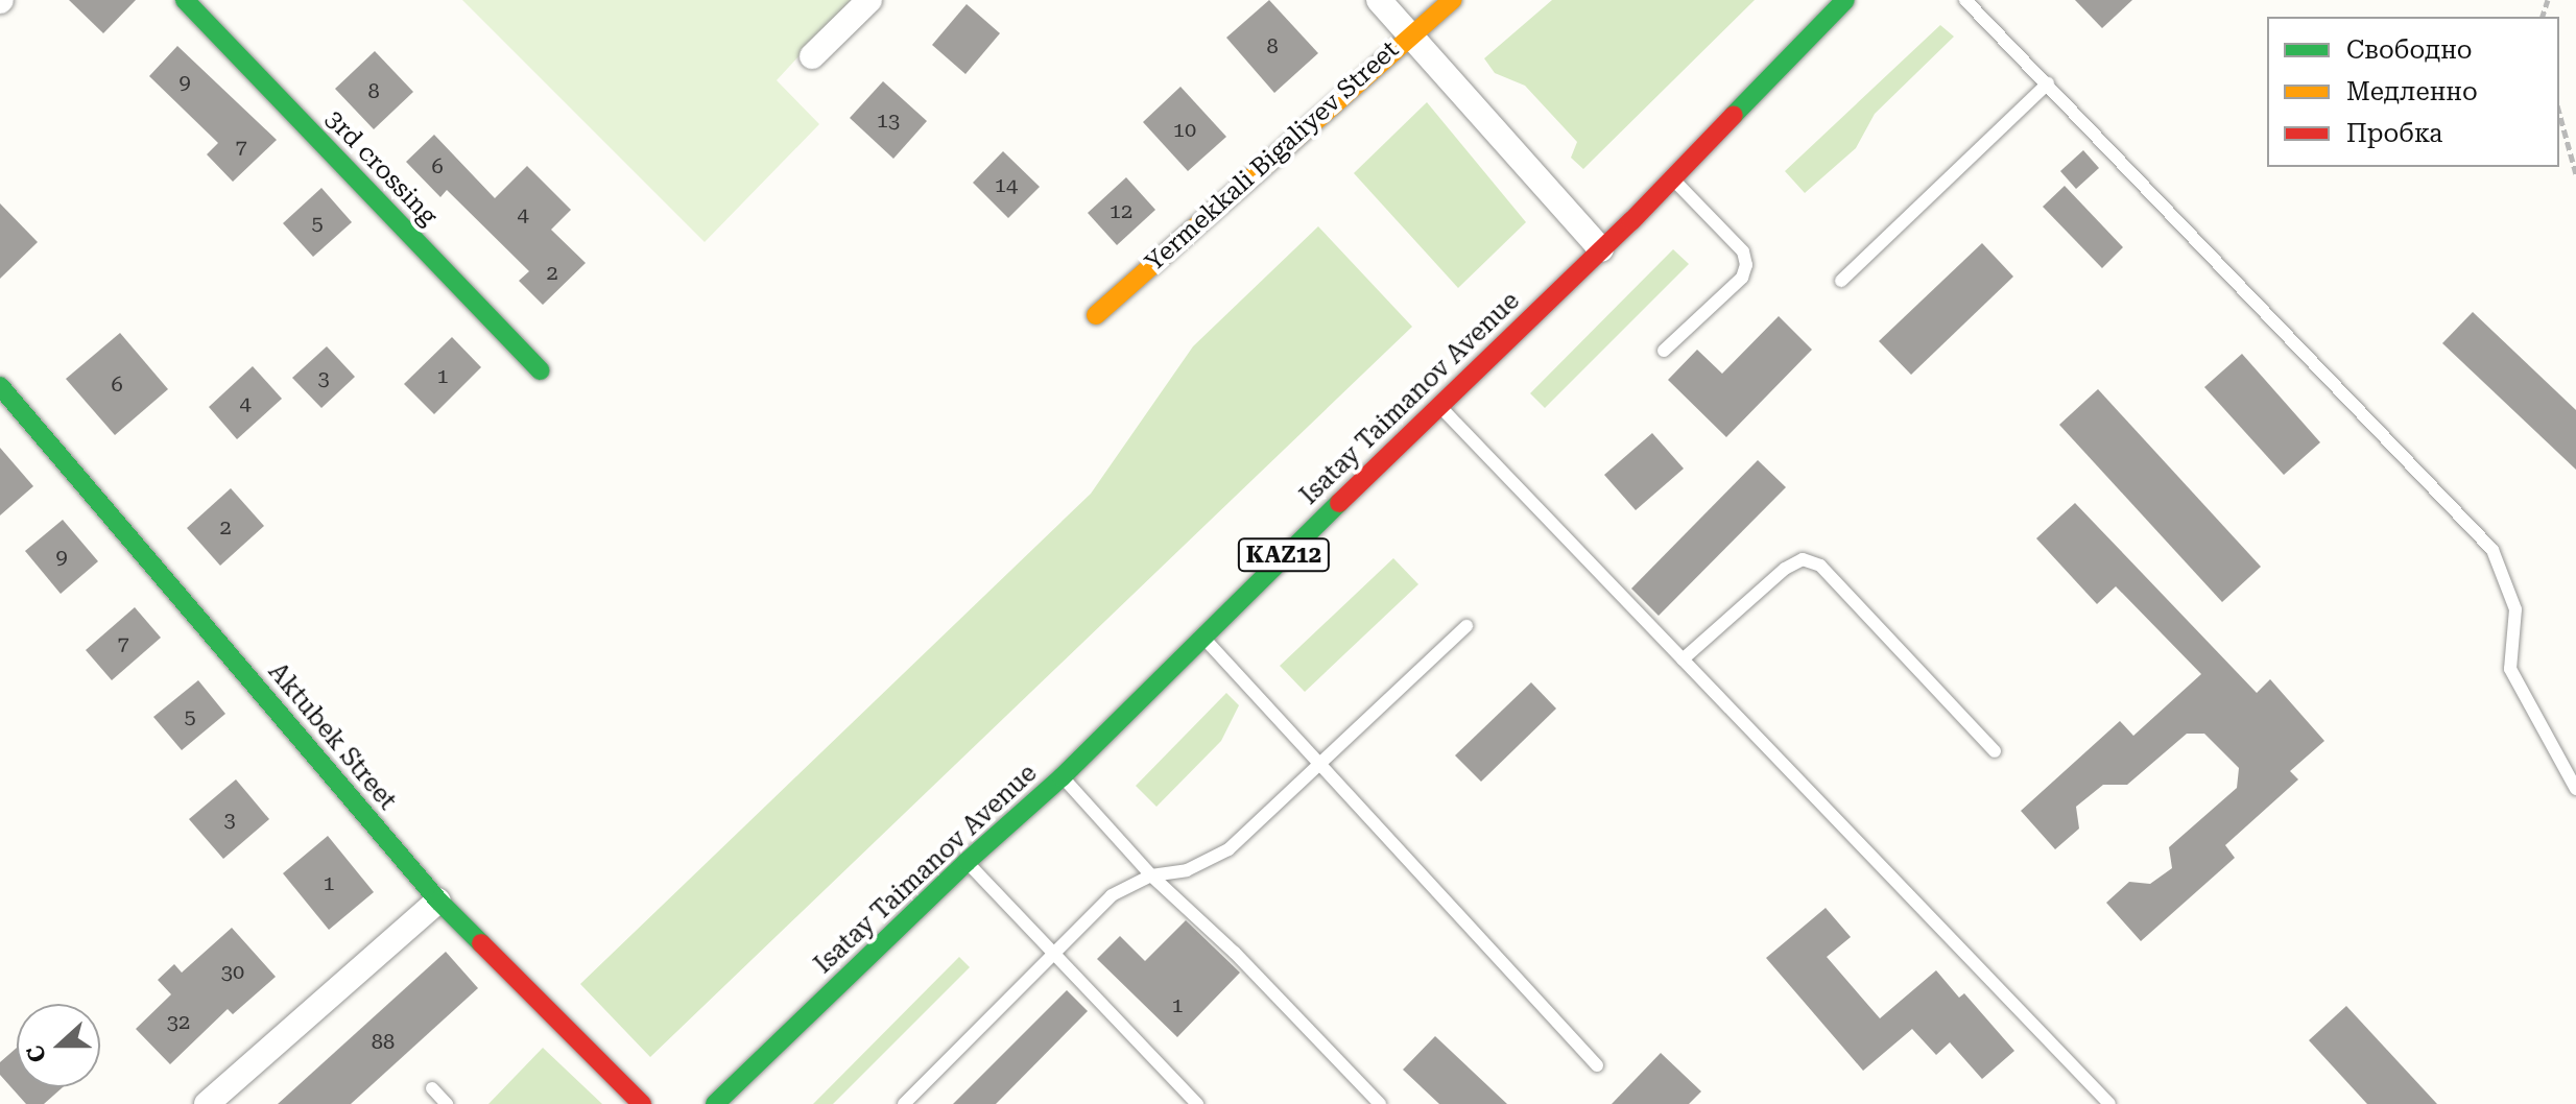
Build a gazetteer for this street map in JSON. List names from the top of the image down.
{
  "streets": {
    "street": [
      "Yermekkali Bigaliyev Street",
      "3rd crossing",
      "Isatay Taimanov Avenue",
      "KAZ12",
      "Aktubek Street"
    ]
  },
  "house_numbers": [
    "8",
    "9",
    "8",
    "13",
    "10",
    "7",
    "6",
    "14",
    "12",
    "4",
    "5",
    "2",
    "1",
    "3",
    "6",
    "4",
    "2",
    "9",
    "7",
    "5",
    "3",
    "1",
    "30",
    "1",
    "32",
    "88"
  ],
  "legend": ["Свободно", "Медленно", "Пробка"],
  "north": "left"
}
